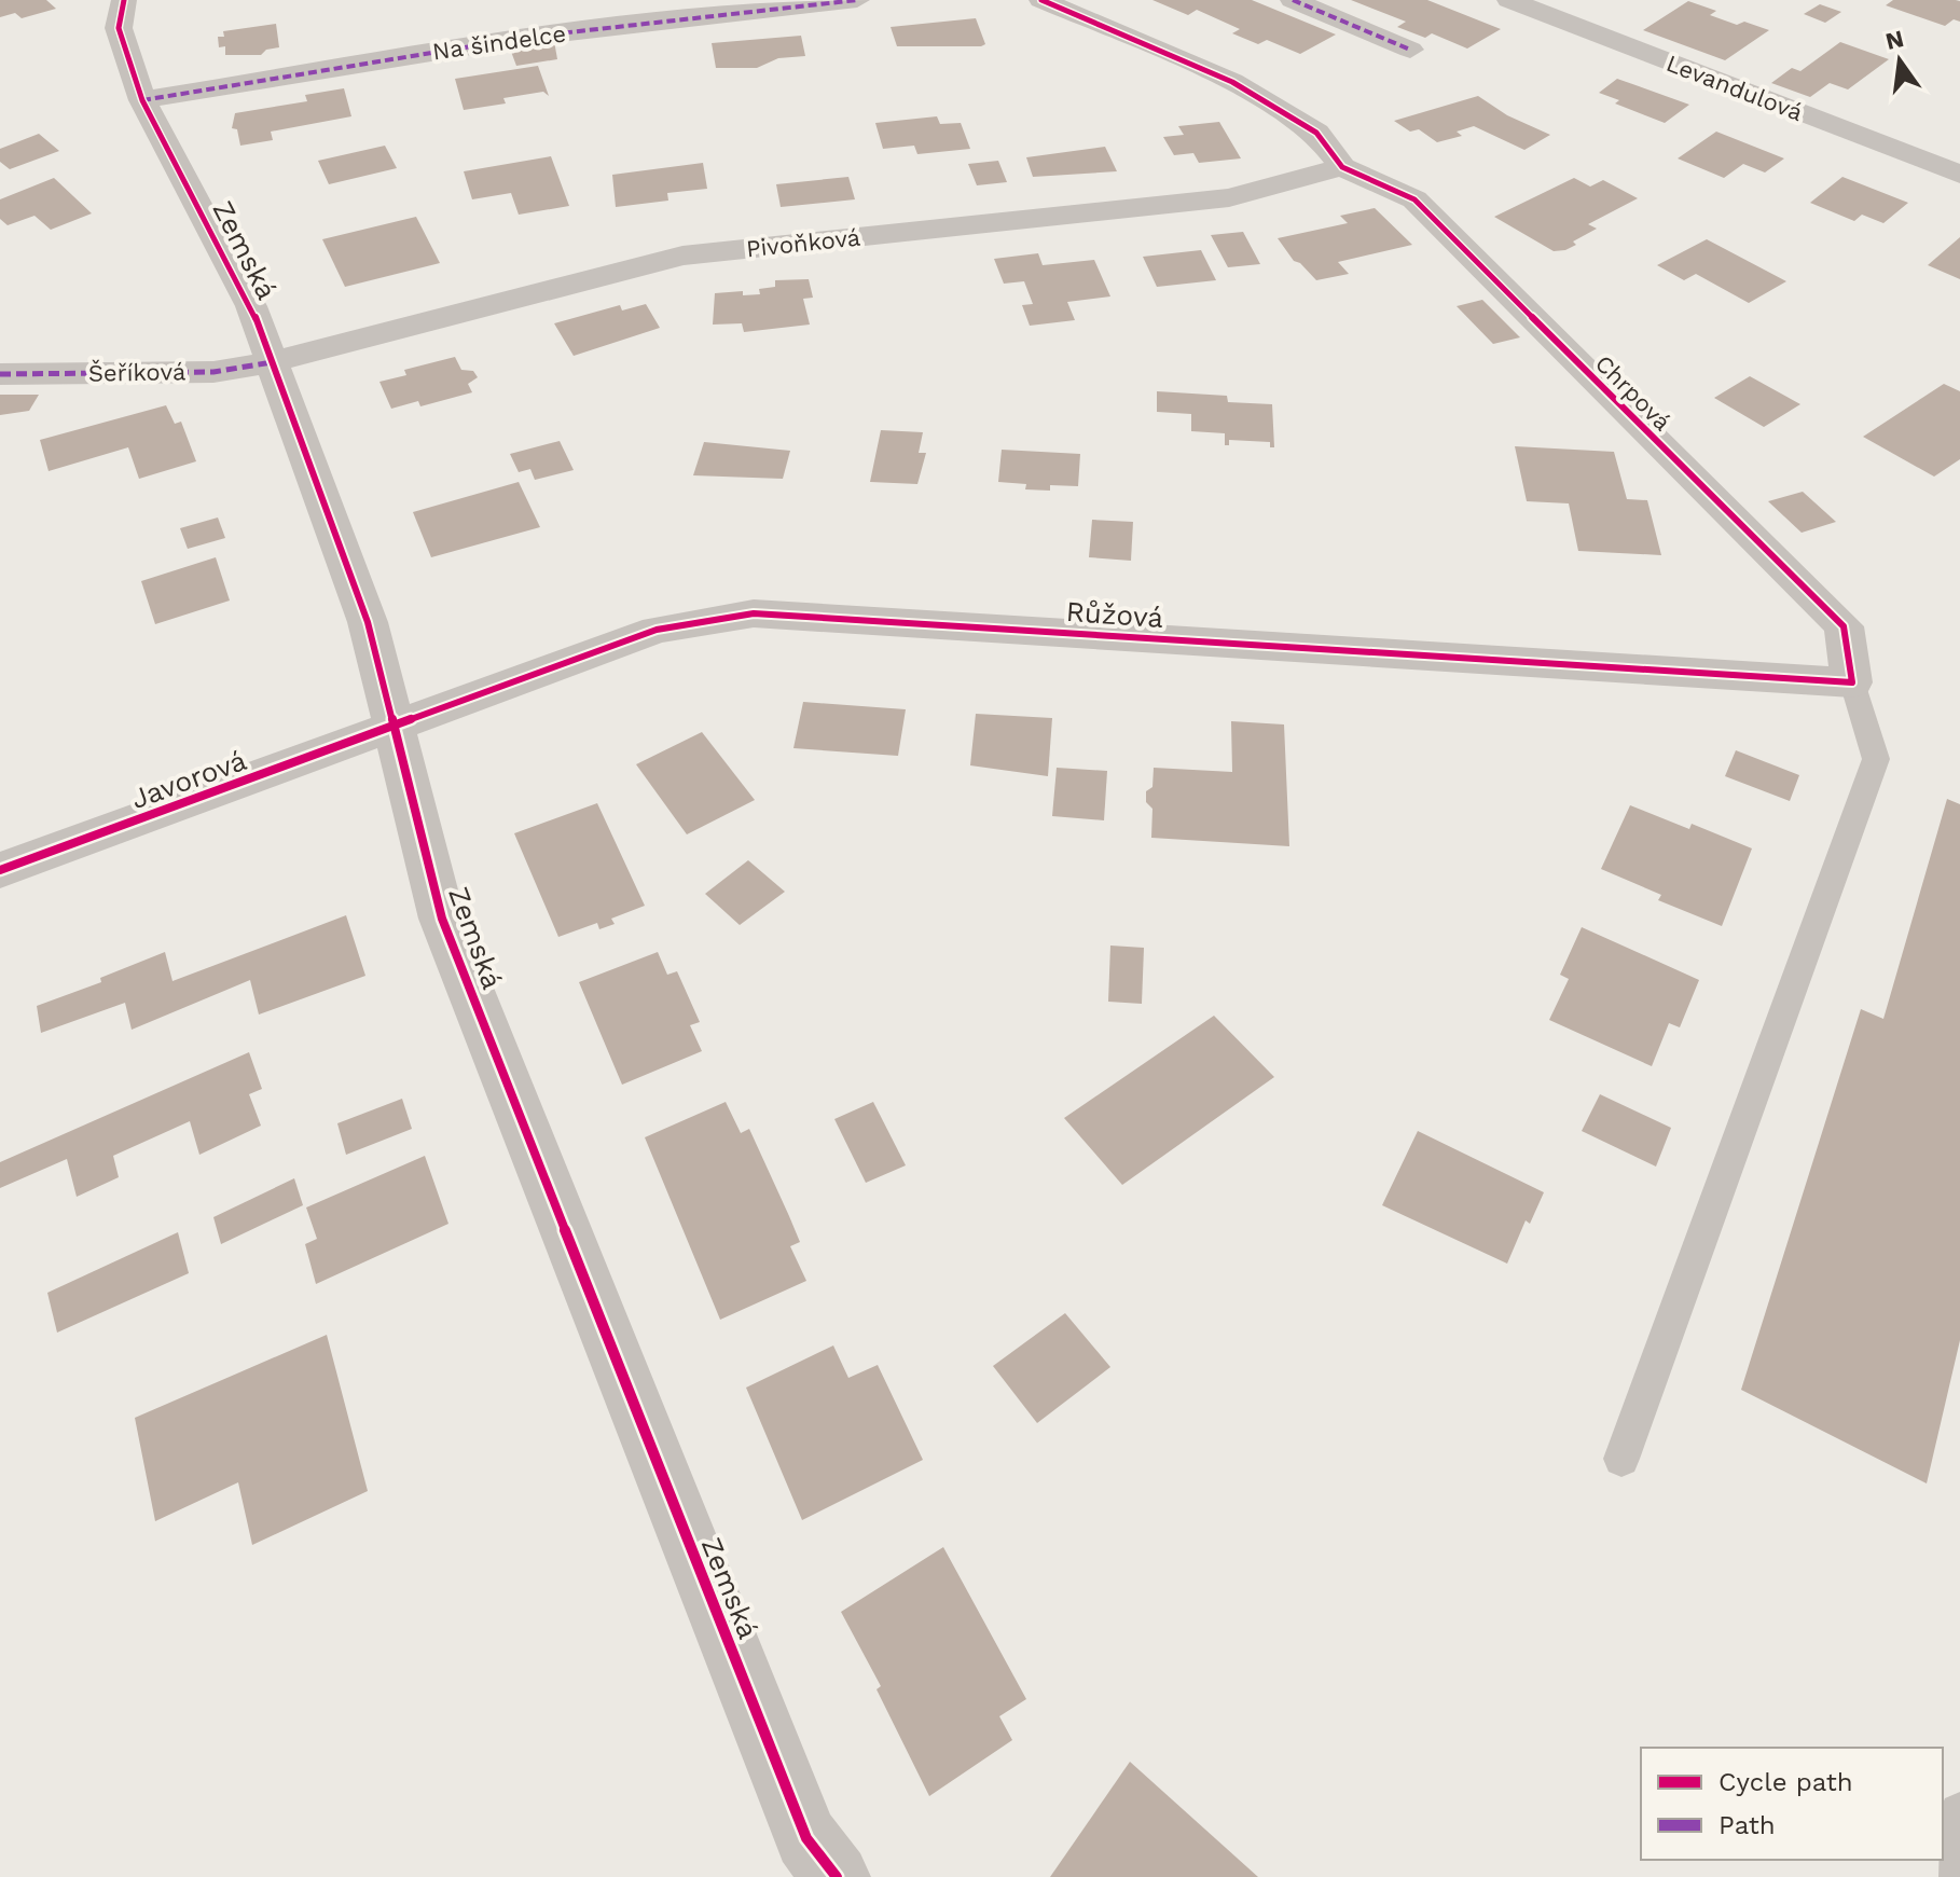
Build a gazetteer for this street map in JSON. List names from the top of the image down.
{
  "streets": {
    "street": [
      "Na šindelce",
      "Levandulová",
      "Pivoňková",
      "Zemská",
      "Šeříková",
      "Chrpová",
      "Růžová",
      "Javorová"
    ]
  },
  "crossings": [
    ["Na šindelce", "Zemská"],
    ["Pivoňková", "Zemská"],
    ["Pivoňková", "Šeříková"],
    ["Pivoňková", "Chrpová"],
    ["Zemská", "Šeříková"],
    ["Zemská", "Růžová"],
    ["Zemská", "Javorová"],
    ["Chrpová", "Růžová"],
    ["Růžová", "Javorová"]
  ],
  "legend": ["Cycle path", "Path"],
  "north": "top"
}
